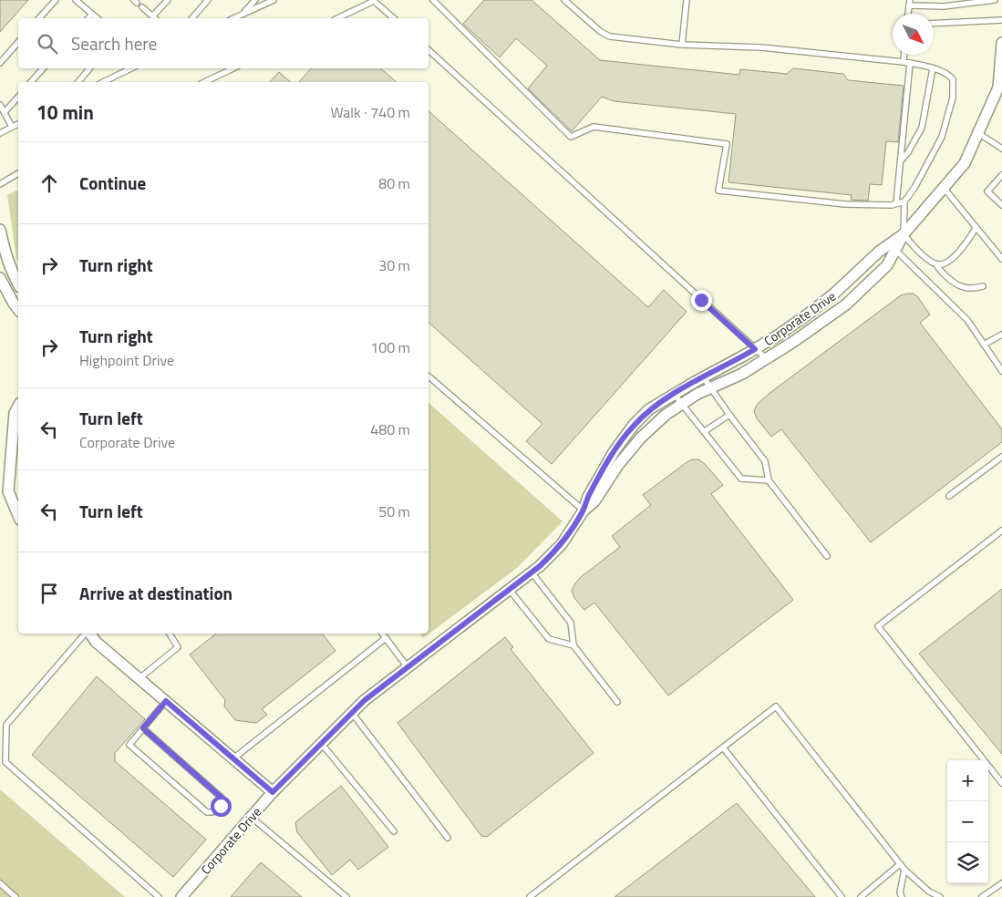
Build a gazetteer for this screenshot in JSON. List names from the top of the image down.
{
  "streets": {
    "street": ["Corporate Drive"]
  },
  "north": "bottom right",
  "page": {
    "search": "Search here",
    "heading": ["10 min", "Walk · 740 m"],
    "list": [
      ["Continue", "80 m"],
      ["Turn right", "30 m"],
      ["Turn right", "Highpoint Drive", "100 m"],
      ["Turn left", "Corporate Drive", "480 m"],
      ["Turn left", "50 m"],
      "Arrive at destination"
    ],
    "map_buttons": ["+", "−"]
  }
}
